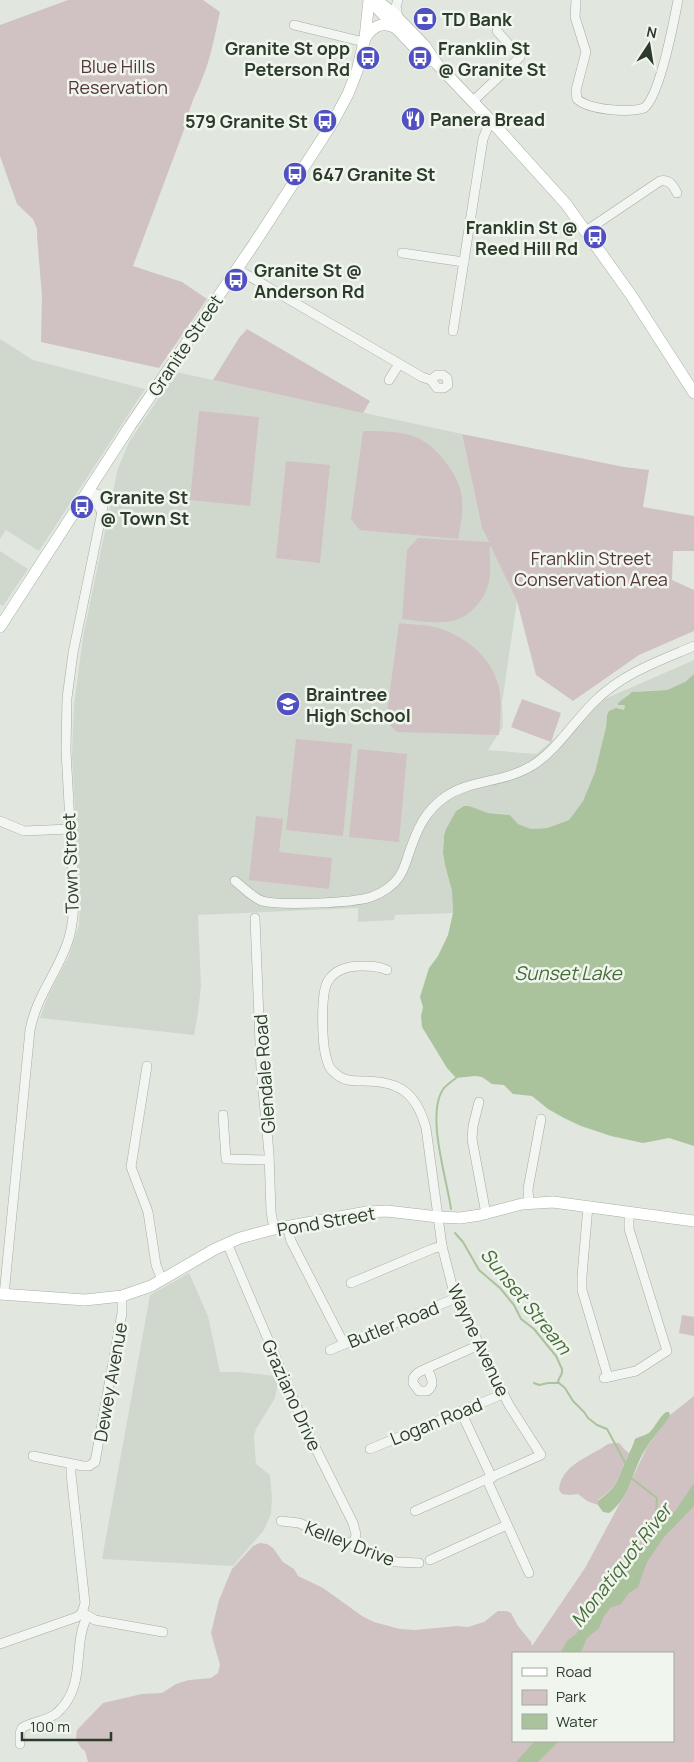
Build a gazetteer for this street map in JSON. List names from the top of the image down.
{
  "streets": {
    "main road": ["Granite Street", "Pond Street"],
    "street": [
      "Town Street",
      "Glendale Road",
      "Butler Road",
      "Wayne Avenue",
      "Dewey Avenue",
      "Graziano Drive",
      "Logan Road",
      "Kelley Drive"
    ]
  },
  "crossings": [
    ["Granite Street", "Town Street"],
    ["Town Street", "Pond Street"],
    ["Glendale Road", "Pond Street"],
    ["Pond Street", "Wayne Avenue"],
    ["Pond Street", "Dewey Avenue"],
    ["Pond Street", "Graziano Drive"],
    ["Butler Road", "Wayne Avenue"],
    ["Wayne Avenue", "Logan Road"],
    ["Graziano Drive", "Kelley Drive"]
  ],
  "water": ["Sunset Lake", "Sunset Stream", "Monatiquot River"],
  "parks": ["Blue Hills Reservation", "Franklin Street Conservation Area"],
  "places": {
    "bank": ["TD Bank"],
    "bus stop": [
      "Granite St opp Peterson Rd",
      "Franklin St @ Granite St",
      "579 Granite St",
      "647 Granite St",
      "Franklin St @ Reed Hill Rd",
      "Granite St @ Anderson Rd",
      "Granite St @ Town St"
    ],
    "restaurant": ["Panera Bread"],
    "school or university": ["Braintree High School"]
  },
  "legend": ["Road", "Park", "Water"],
  "scale_bar": "100 m",
  "north": "top"
}
